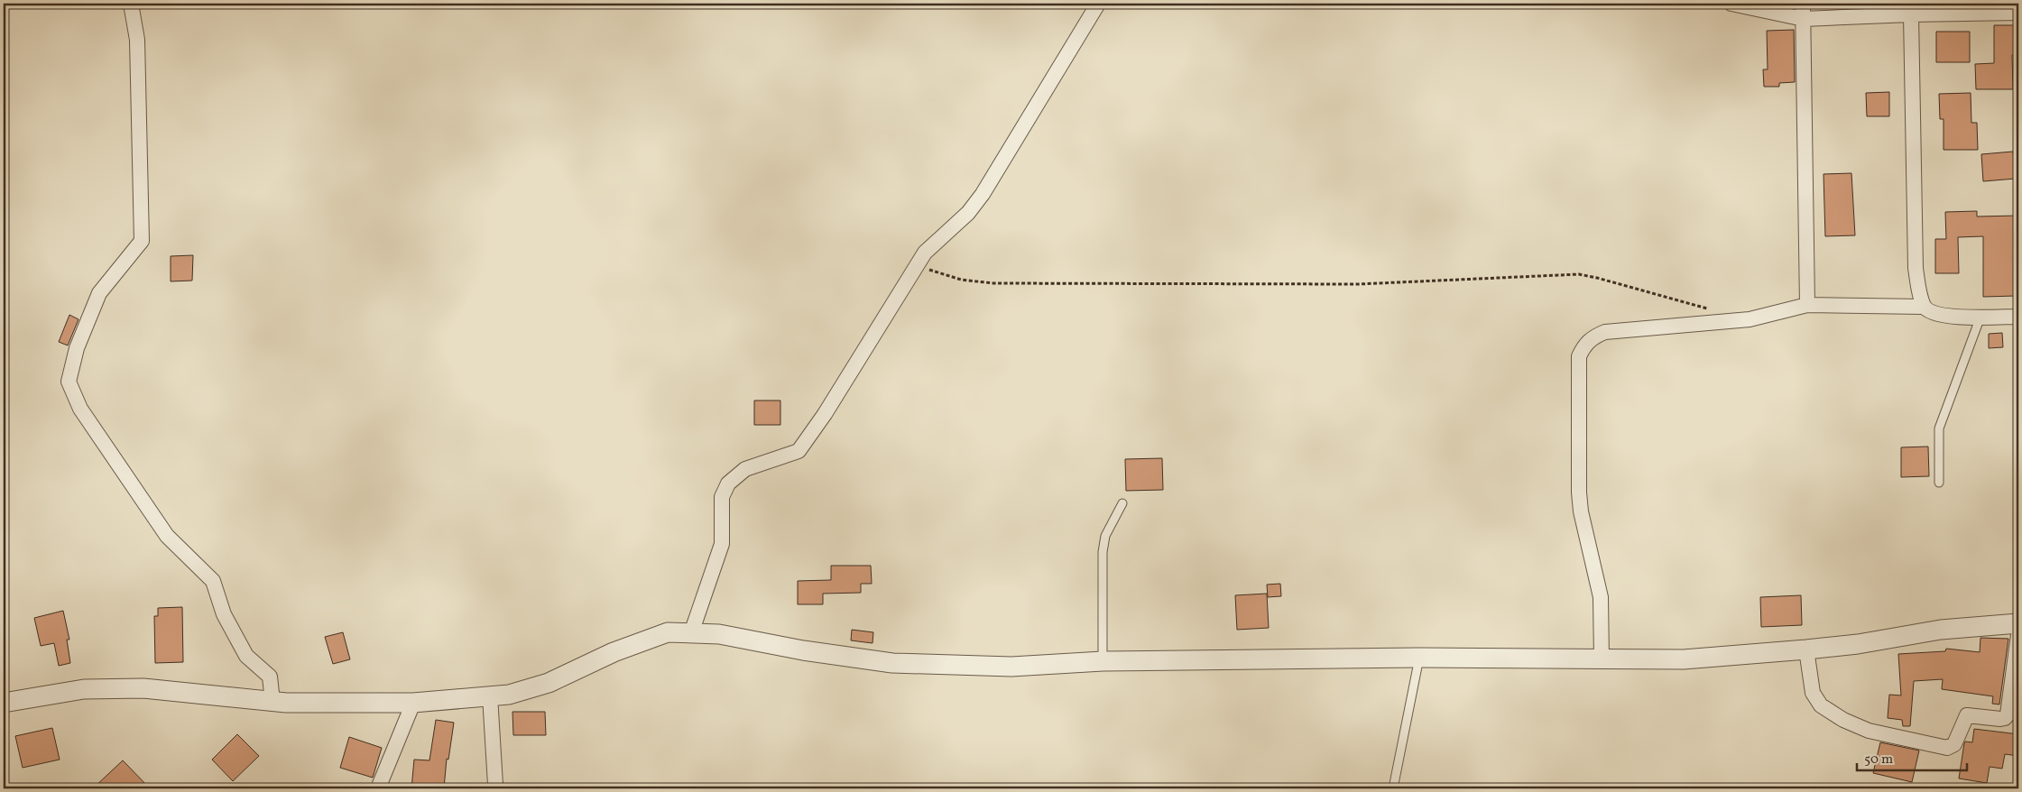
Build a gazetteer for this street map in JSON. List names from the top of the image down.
{
  "scale_bar": "50 m"
}
